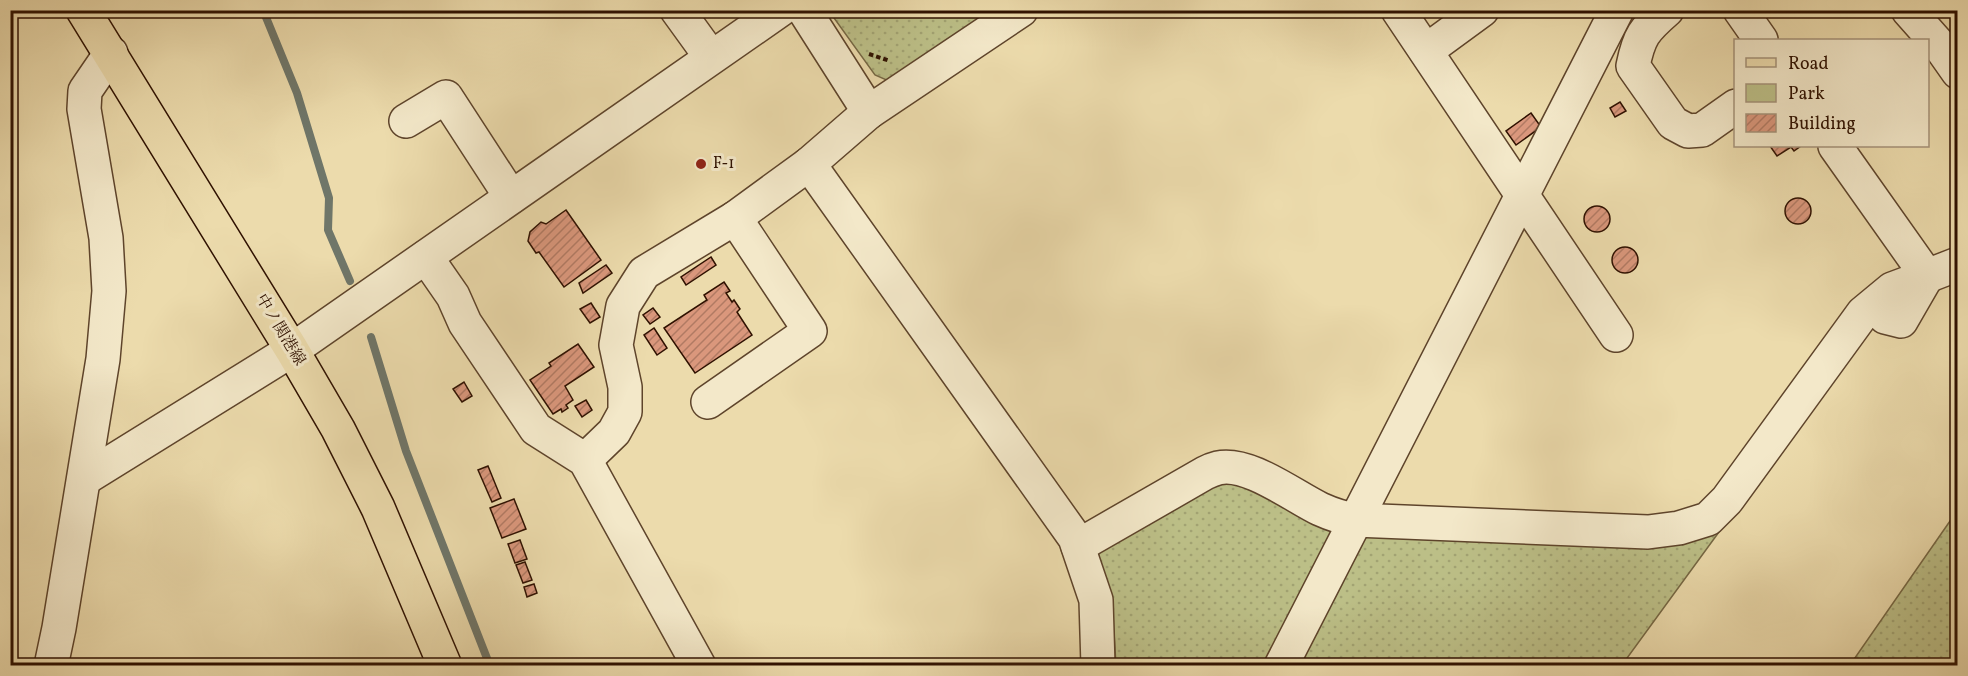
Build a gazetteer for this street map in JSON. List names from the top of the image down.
{
  "streets": {
    "main road": ["中ノ関港線"]
  },
  "places": ["F-1"],
  "legend": ["Road", "Park", "Building"]
}
